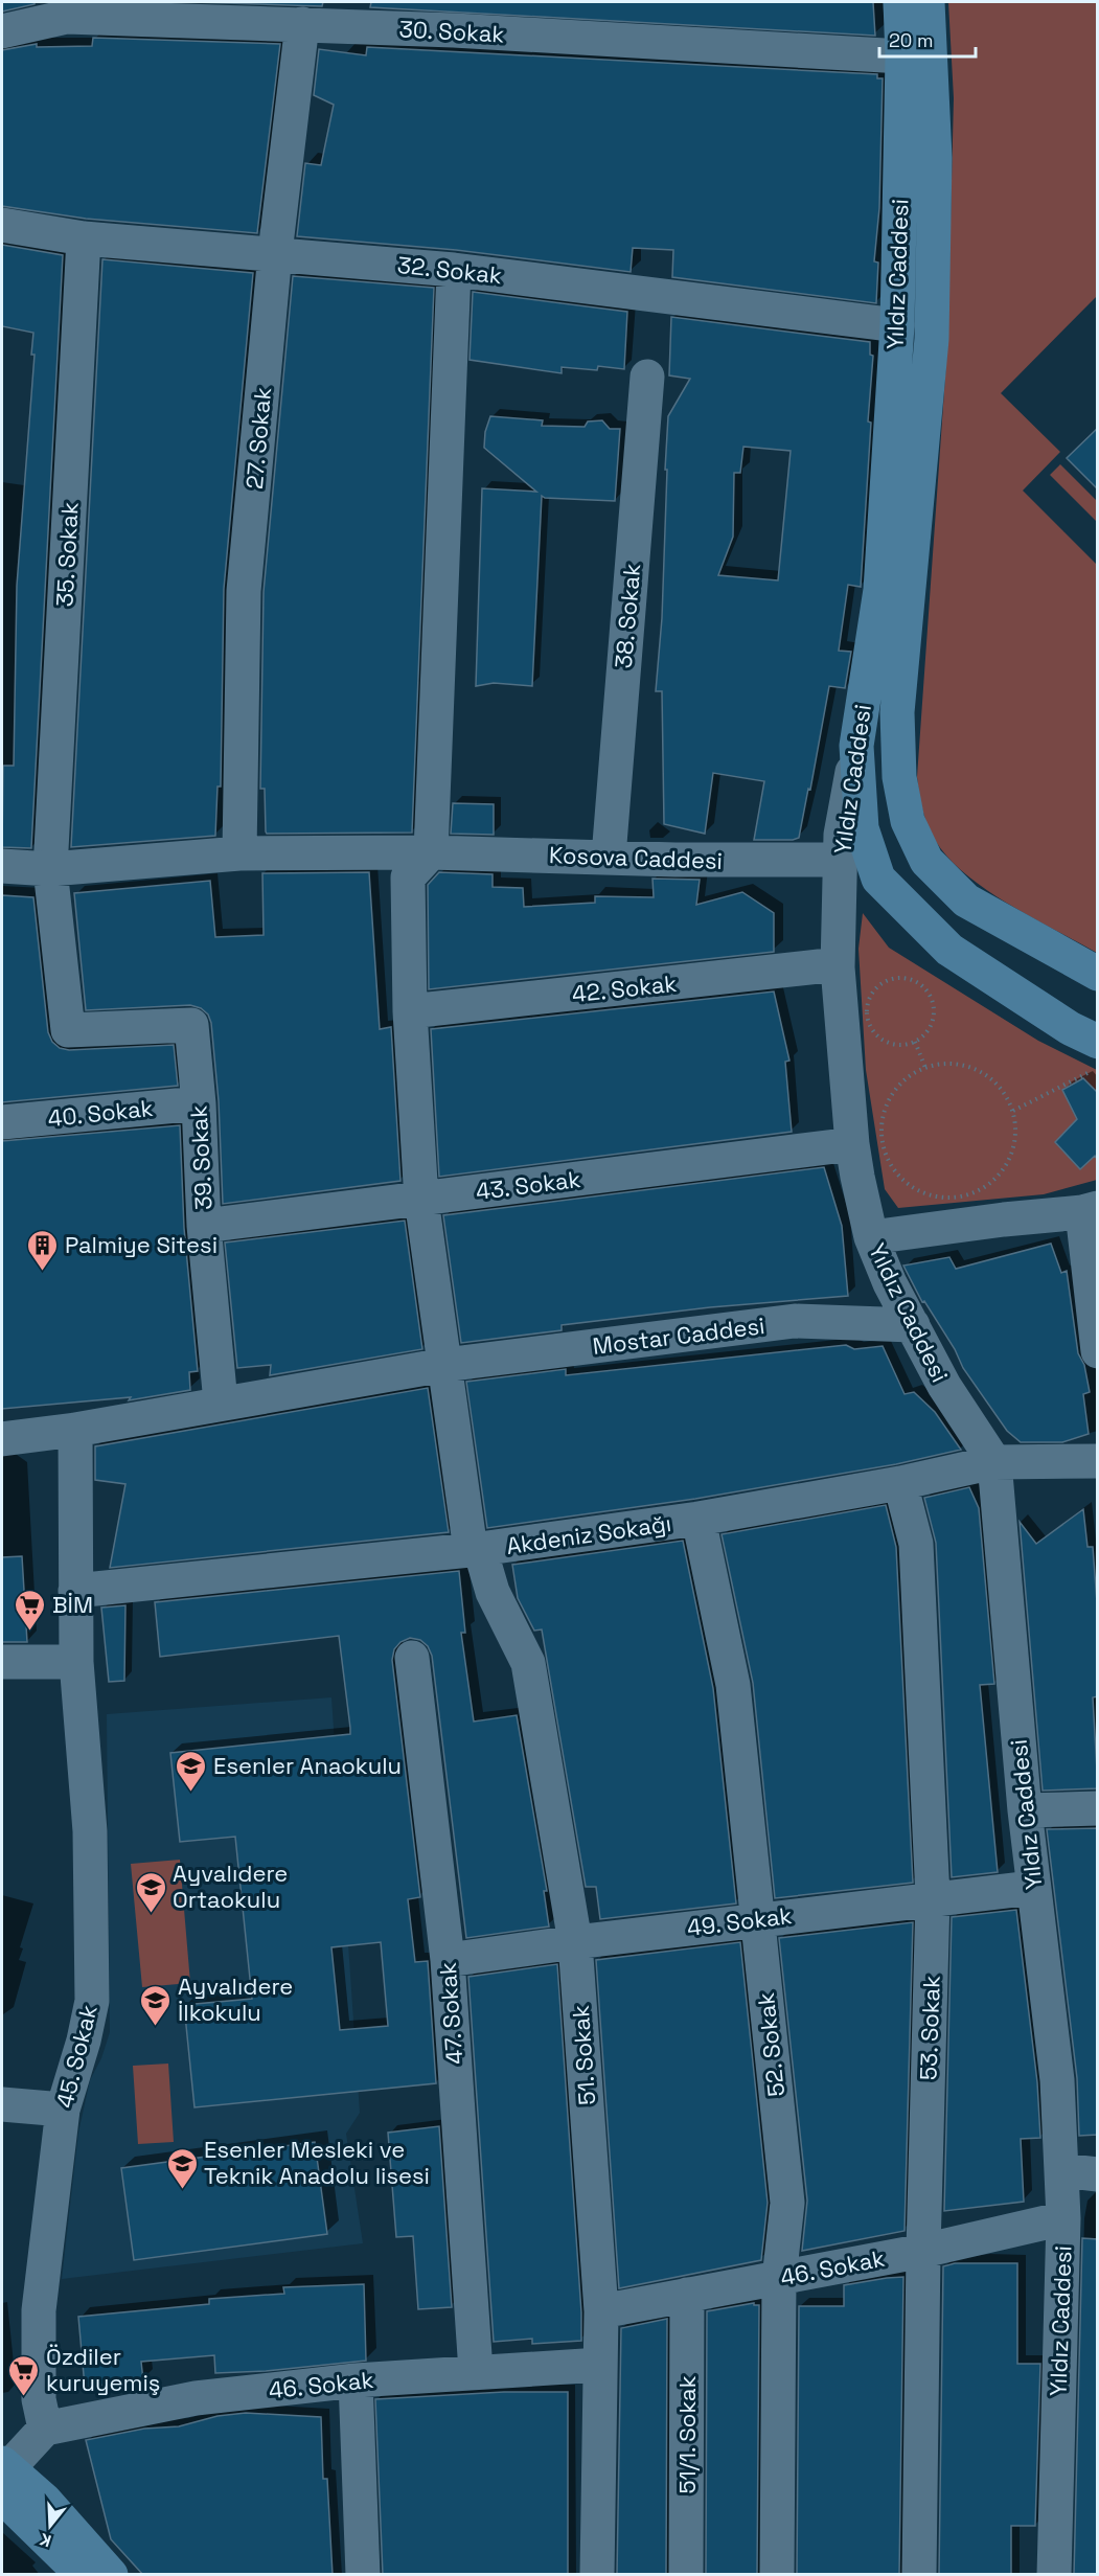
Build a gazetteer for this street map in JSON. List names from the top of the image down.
{
  "streets": {
    "main road": ["Yıldız Caddesi"],
    "street": [
      "30. Sokak",
      "32. Sokak",
      "27. Sokak",
      "35. Sokak",
      "38. Sokak",
      "Kosova Caddesi",
      "42. Sokak",
      "40. Sokak",
      "39. Sokak",
      "43. Sokak",
      "Mostar Caddesi",
      "Akdeniz Sokağı",
      "49. Sokak",
      "47. Sokak",
      "53. Sokak",
      "52. Sokak",
      "51. Sokak",
      "45. Sokak",
      "46. Sokak",
      "51/1. Sokak"
    ]
  },
  "crossings": [
    ["30. Sokak", "Yıldız Caddesi"],
    ["30. Sokak", "27. Sokak"],
    ["32. Sokak", "Yıldız Caddesi"],
    ["32. Sokak", "27. Sokak"],
    ["32. Sokak", "35. Sokak"],
    ["Yıldız Caddesi", "Kosova Caddesi"],
    ["Yıldız Caddesi", "42. Sokak"],
    ["Yıldız Caddesi", "43. Sokak"],
    ["Yıldız Caddesi", "Mostar Caddesi"],
    ["Yıldız Caddesi", "Akdeniz Sokağı"],
    ["Yıldız Caddesi", "49. Sokak"],
    ["Yıldız Caddesi", "46. Sokak"],
    ["27. Sokak", "Kosova Caddesi"],
    ["35. Sokak", "Kosova Caddesi"],
    ["35. Sokak", "39. Sokak"],
    ["38. Sokak", "Kosova Caddesi"],
    ["Kosova Caddesi", "51. Sokak"],
    ["42. Sokak", "51. Sokak"],
    ["40. Sokak", "39. Sokak"],
    ["39. Sokak", "43. Sokak"],
    ["39. Sokak", "Mostar Caddesi"],
    ["43. Sokak", "51. Sokak"],
    ["Mostar Caddesi", "51. Sokak"],
    ["Mostar Caddesi", "45. Sokak"],
    ["Akdeniz Sokağı", "53. Sokak"],
    ["Akdeniz Sokağı", "52. Sokak"],
    ["Akdeniz Sokağı", "51. Sokak"],
    ["Akdeniz Sokağı", "45. Sokak"],
    ["49. Sokak", "47. Sokak"],
    ["49. Sokak", "53. Sokak"],
    ["49. Sokak", "52. Sokak"],
    ["49. Sokak", "51. Sokak"],
    ["47. Sokak", "46. Sokak"],
    ["53. Sokak", "46. Sokak"],
    ["52. Sokak", "46. Sokak"],
    ["51. Sokak", "46. Sokak"],
    ["45. Sokak", "46. Sokak"],
    ["46. Sokak", "51/1. Sokak"]
  ],
  "places": {
    "building": ["Palmiye Sitesi"],
    "supermarket": ["BİM", "Özdiler kuruyemiş"],
    "school or university": [
      "Esenler Anaokulu",
      "Ayvalıdere Ortaokulu",
      "Ayvalıdere İlkokulu",
      "Esenler Mesleki ve Teknik Anadolu lisesi"
    ]
  },
  "scale_bar": "20 m",
  "north": "bottom"
}
